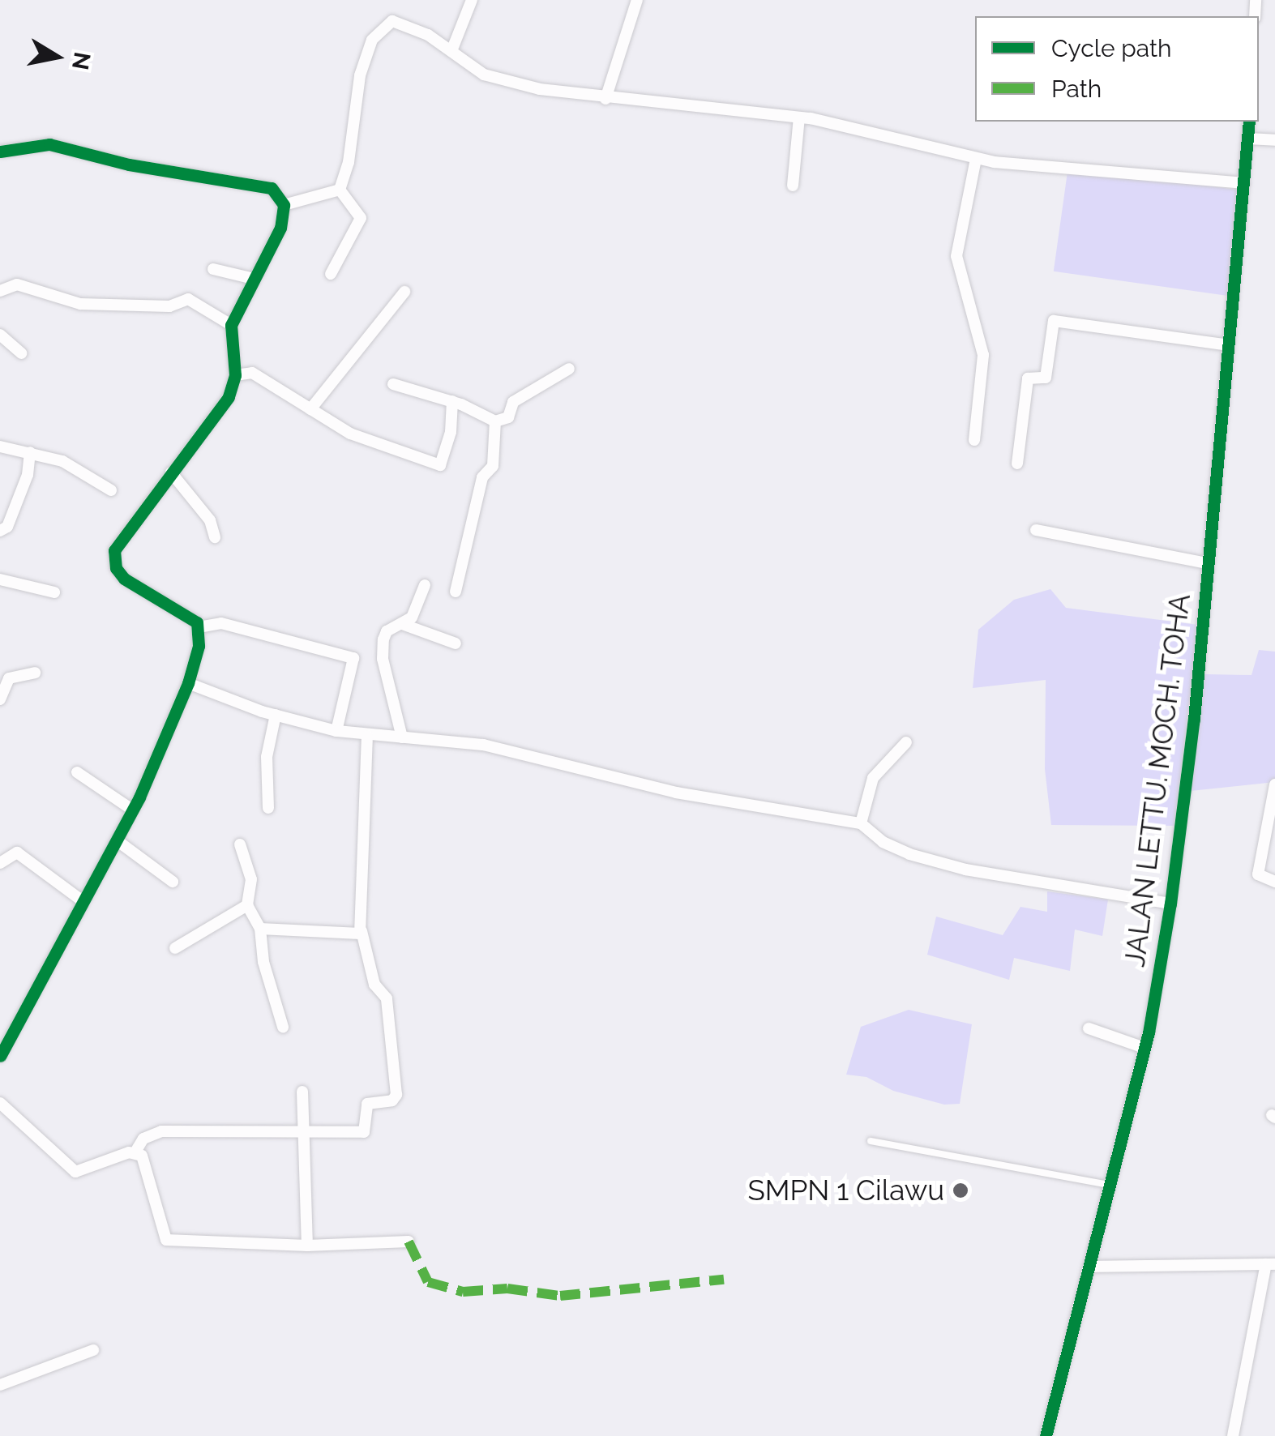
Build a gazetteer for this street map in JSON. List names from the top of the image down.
{
  "streets": {
    "street": ["JALAN LETTU. MOCH. TOHA"]
  },
  "places": ["SMPN 1 Cilawu"],
  "legend": ["Cycle path", "Path"],
  "north": "right"
}
